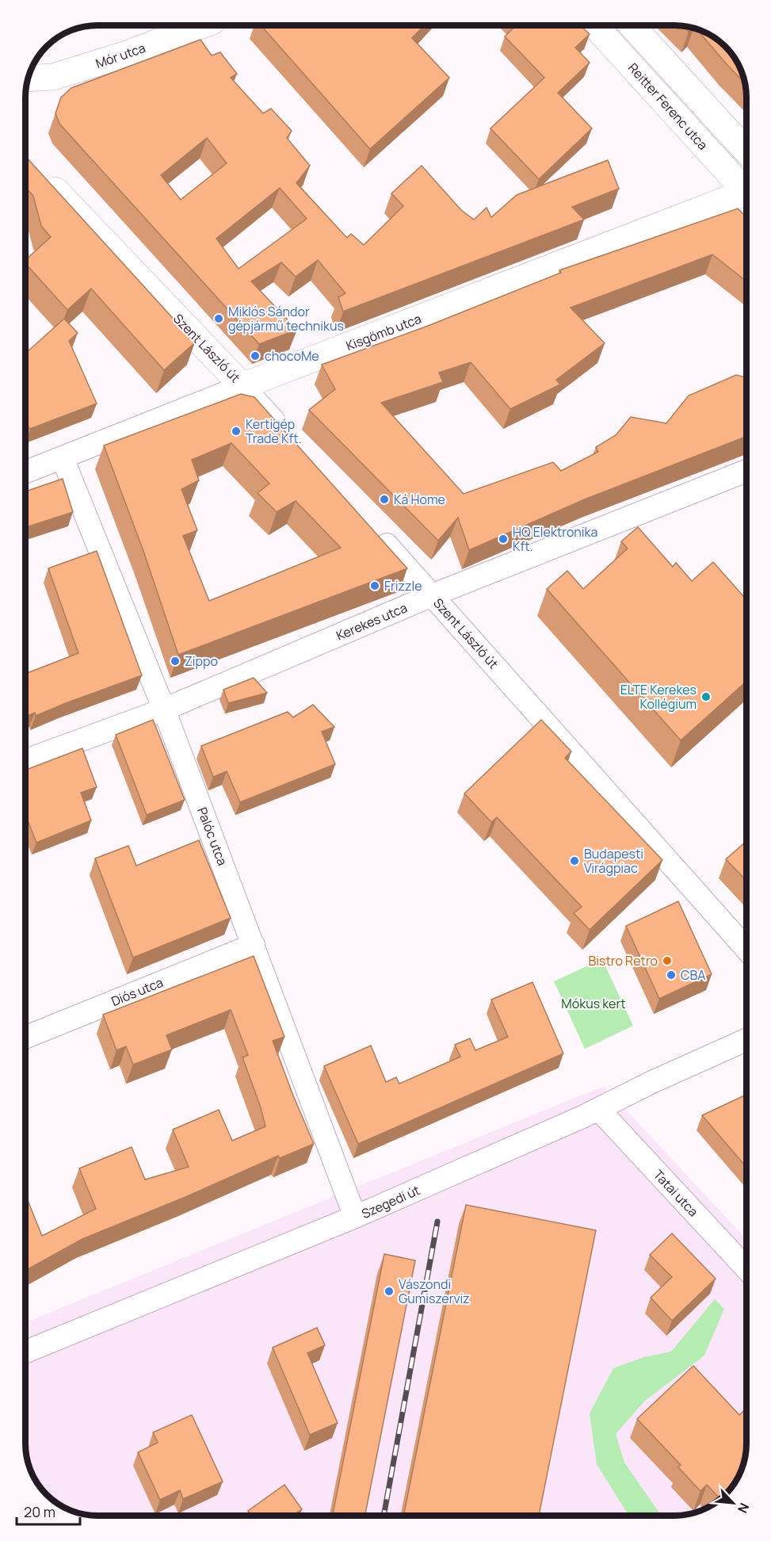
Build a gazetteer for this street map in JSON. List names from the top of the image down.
{
  "streets": {
    "street": [
      "Mór utca",
      "Reitter Ferenc utca",
      "Kisgömb utca",
      "Szent László út",
      "Kerekes utca",
      "Palóc utca",
      "Diós utca",
      "Tatai utca",
      "Szegedi út"
    ]
  },
  "crossings": [
    ["Kisgömb utca", "Szent László út"],
    ["Kisgömb utca", "Palóc utca"],
    ["Szent László út", "Kerekes utca"],
    ["Kerekes utca", "Palóc utca"],
    ["Palóc utca", "Diós utca"],
    ["Palóc utca", "Szegedi út"],
    ["Tatai utca", "Szegedi út"]
  ],
  "parks": ["Mókus kert"],
  "places": [
    "Miklós Sándor gépjármű technikus",
    "chocoMe",
    "Kertigép Trade Kft.",
    "Ká Home",
    "HQ Elektronika Kft.",
    "Frizzle",
    "Zippo",
    "ELTE Kerekes Kollégium",
    "Budapesti Virágpiac",
    "Bistro Retro",
    "CBA",
    "Vászondi Gumiszerviz"
  ],
  "scale_bar": "20 m",
  "north": "bottom right"
}
